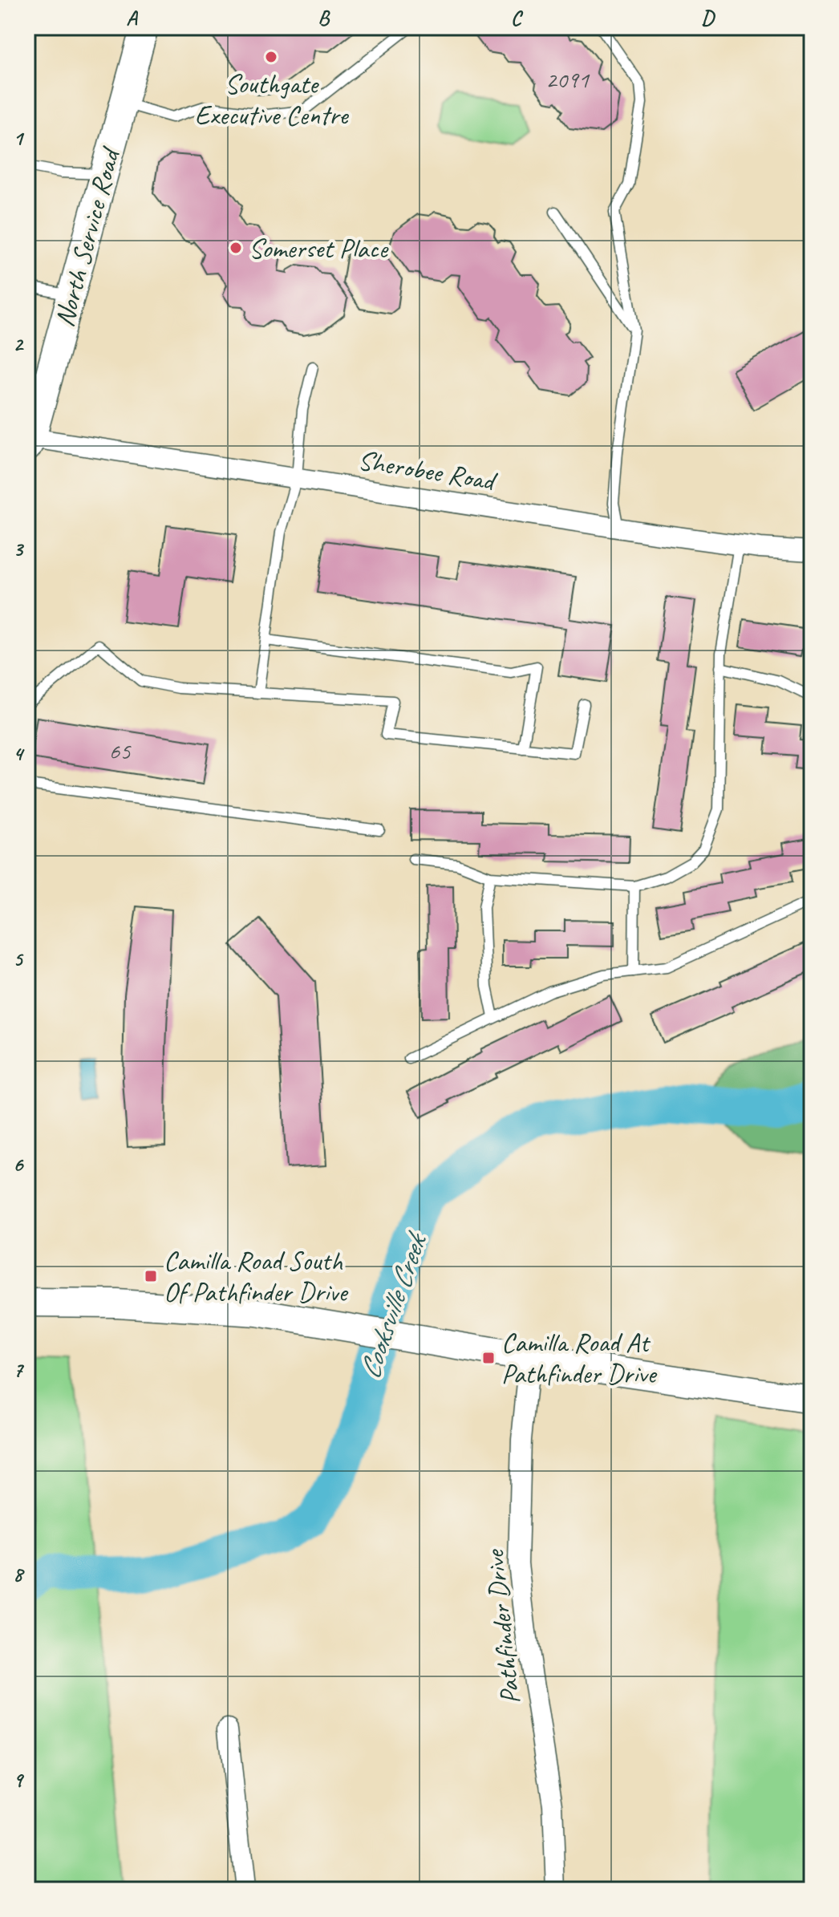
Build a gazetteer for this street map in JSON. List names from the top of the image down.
{
  "streets": {
    "street": ["North Service Road", "Sherobee Road", "Pathfinder Drive"]
  },
  "crossings": [
    ["North Service Road", "Sherobee Road"]
  ],
  "water": ["Cooksville Creek"],
  "places": {
    "other": ["Southgate Executive Centre", "Somerset Place"],
    "transit": ["Camilla Road South Of Pathfinder Drive", "Camilla Road At Pathfinder Drive"]
  },
  "house_numbers": ["2091", "65"],
  "grid": {
    "columns": [
      "A",
      "B",
      "C",
      "D"
    ],
    "rows": [
      "1",
      "2",
      "3",
      "4",
      "5",
      "6",
      "7",
      "8",
      "9"
    ]
  }
}
